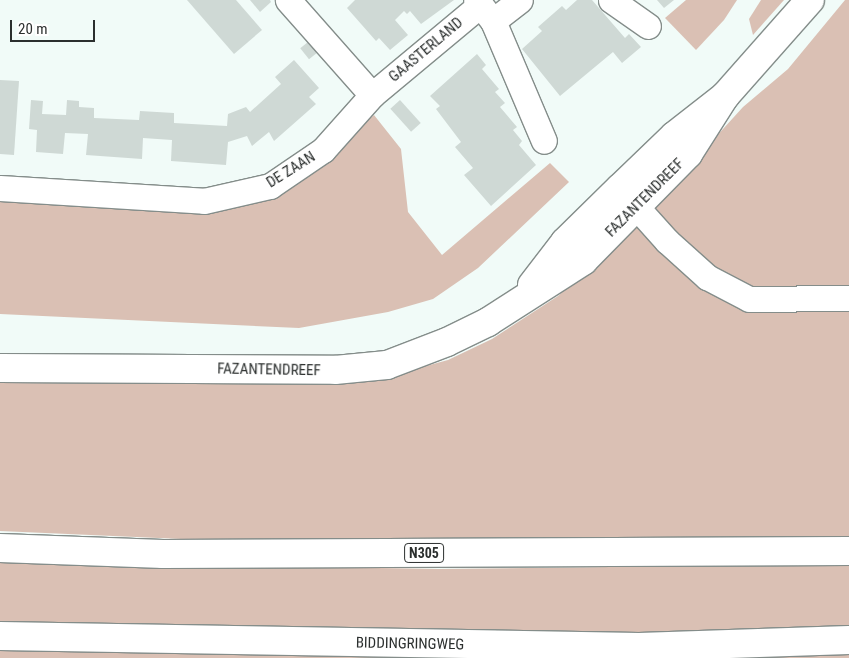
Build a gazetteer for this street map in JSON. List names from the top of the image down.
{
  "streets": {
    "main road": ["FAZANTENDREEF", "N305", "BIDDINGRINGWEG"],
    "street": ["GAASTERLAND", "DE ZAAN"]
  },
  "crossings": [
    ["GAASTERLAND", "DE ZAAN"]
  ],
  "scale_bar": "20 m"
}
